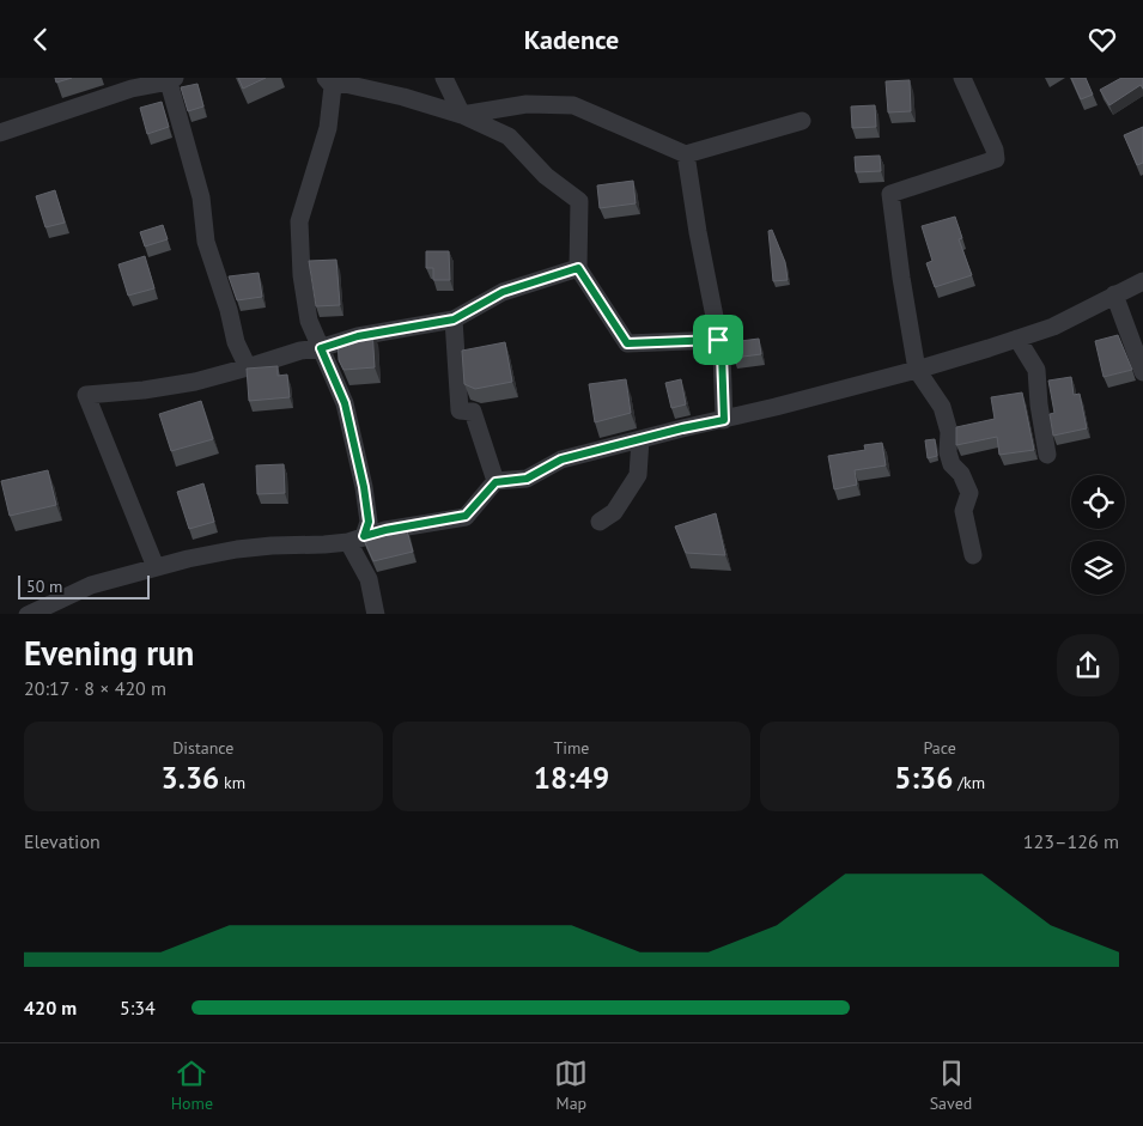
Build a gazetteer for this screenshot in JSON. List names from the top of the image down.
{
  "scale_bar": "50 m",
  "page": {
    "header": "Kadence",
    "scale": "50 m",
    "heading": ["Evening run", "20:17 · 8 × 420 m"],
    "stats": [
      ["Distance", "3.36 km"],
      ["Time", "18:49"],
      ["Pace", "5:36 /km"]
    ],
    "chart": ["Elevation", "123–126 m"],
    "list": [
      {
        "name": "420 m",
        "note": "5:34"
      }
    ],
    "tabs": ["Home", "Map", "Saved"]
  }
}
